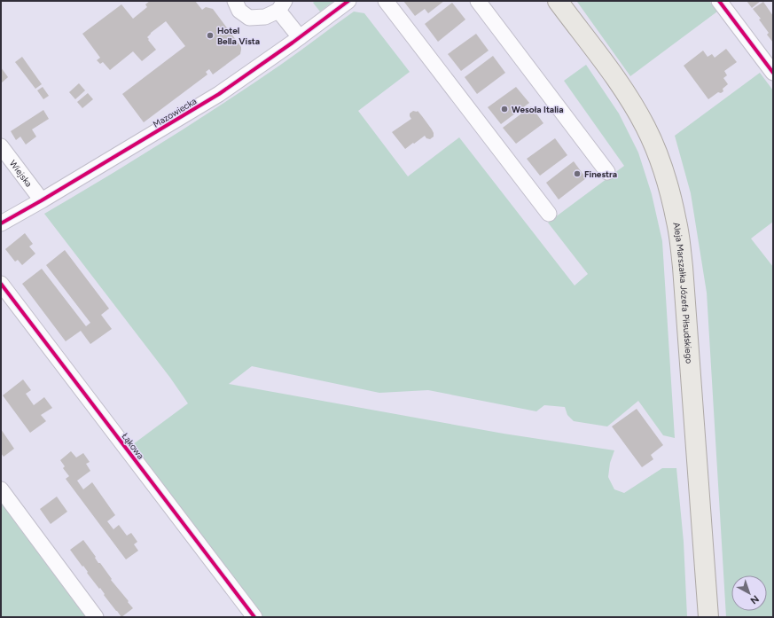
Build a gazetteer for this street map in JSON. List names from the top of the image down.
{
  "streets": {
    "main road": ["Aleja Marszałka Józefa Piłsudskiego"],
    "street": ["Mazowiecka", "Wiejska", "Łąkowa"]
  },
  "crossings": [
    ["Mazowiecka", "Wiejska"]
  ],
  "places": ["Hotel Bella Vista", "Wesoła Italia", "Finestra"],
  "north": "bottom right"
}
